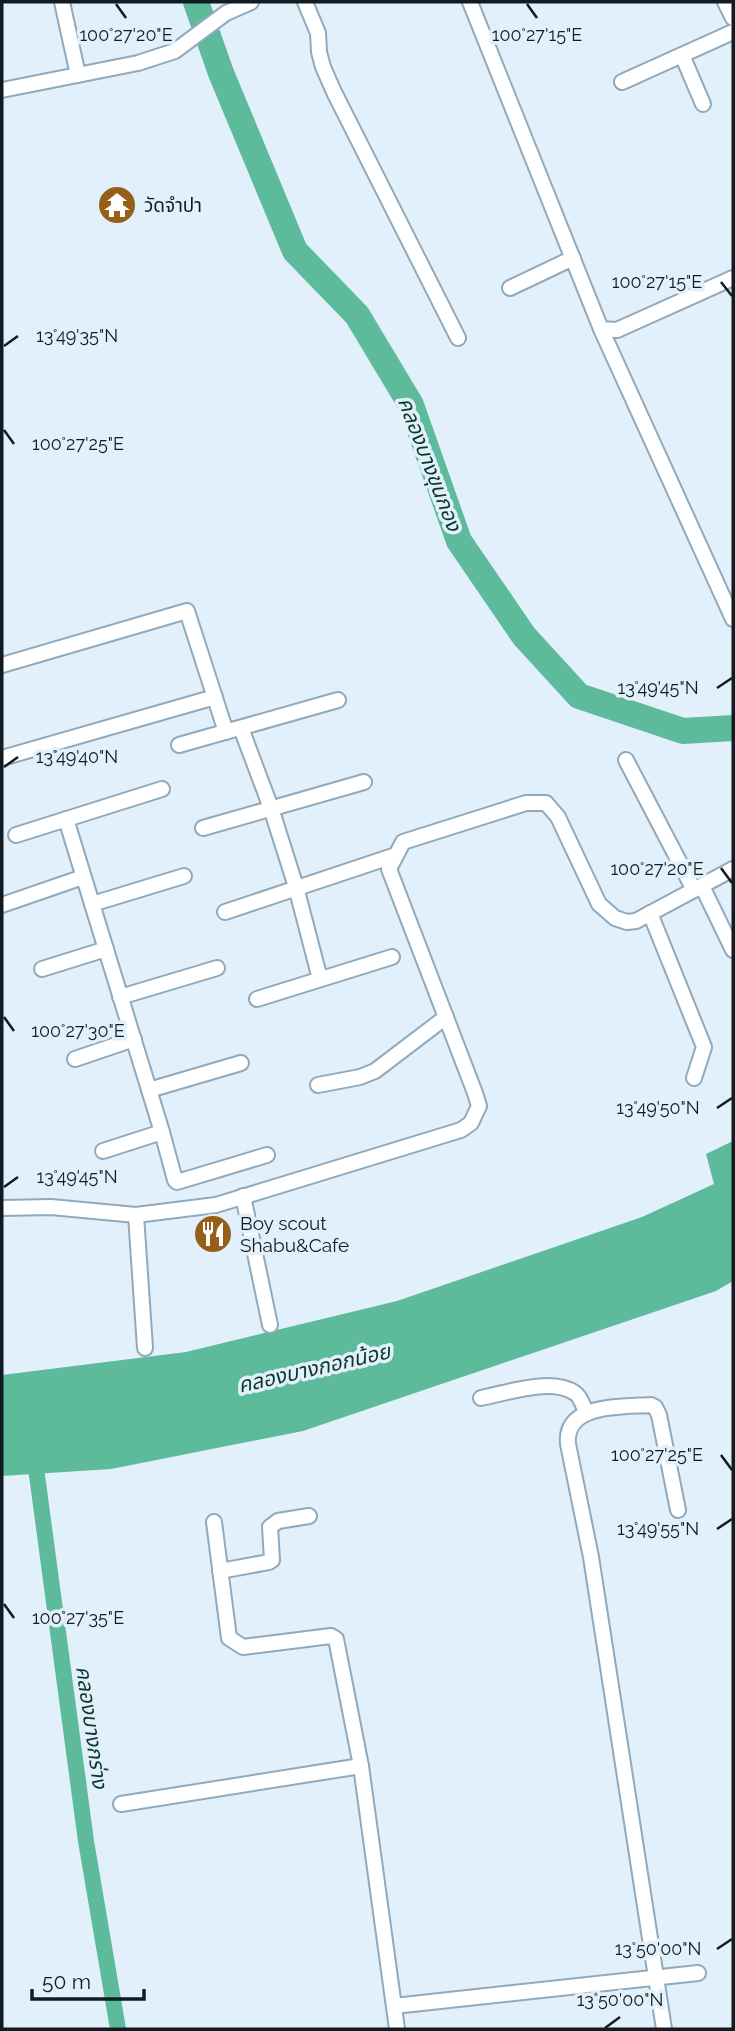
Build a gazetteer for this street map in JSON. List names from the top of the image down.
{
  "water": ["คลองบางขุนกอง", "คลองบางกอกน้อย", "คลองบางกร่าง"],
  "places": {
    "temple": ["วัดจําปา"],
    "restaurant": ["Boy scout Shabu&Cafe"]
  },
  "scale_bar": "50 m",
  "coordinates": [
    "100°27'20\"E",
    "100°27'15\"E",
    "13°49'35\"N",
    "100°27'25\"E",
    "13°49'45\"N",
    "13°49'40\"N",
    "100°27'30\"E",
    "13°49'50\"N",
    "13°49'55\"N",
    "100°27'35\"E",
    "13°50'00\"N"
  ]
}
